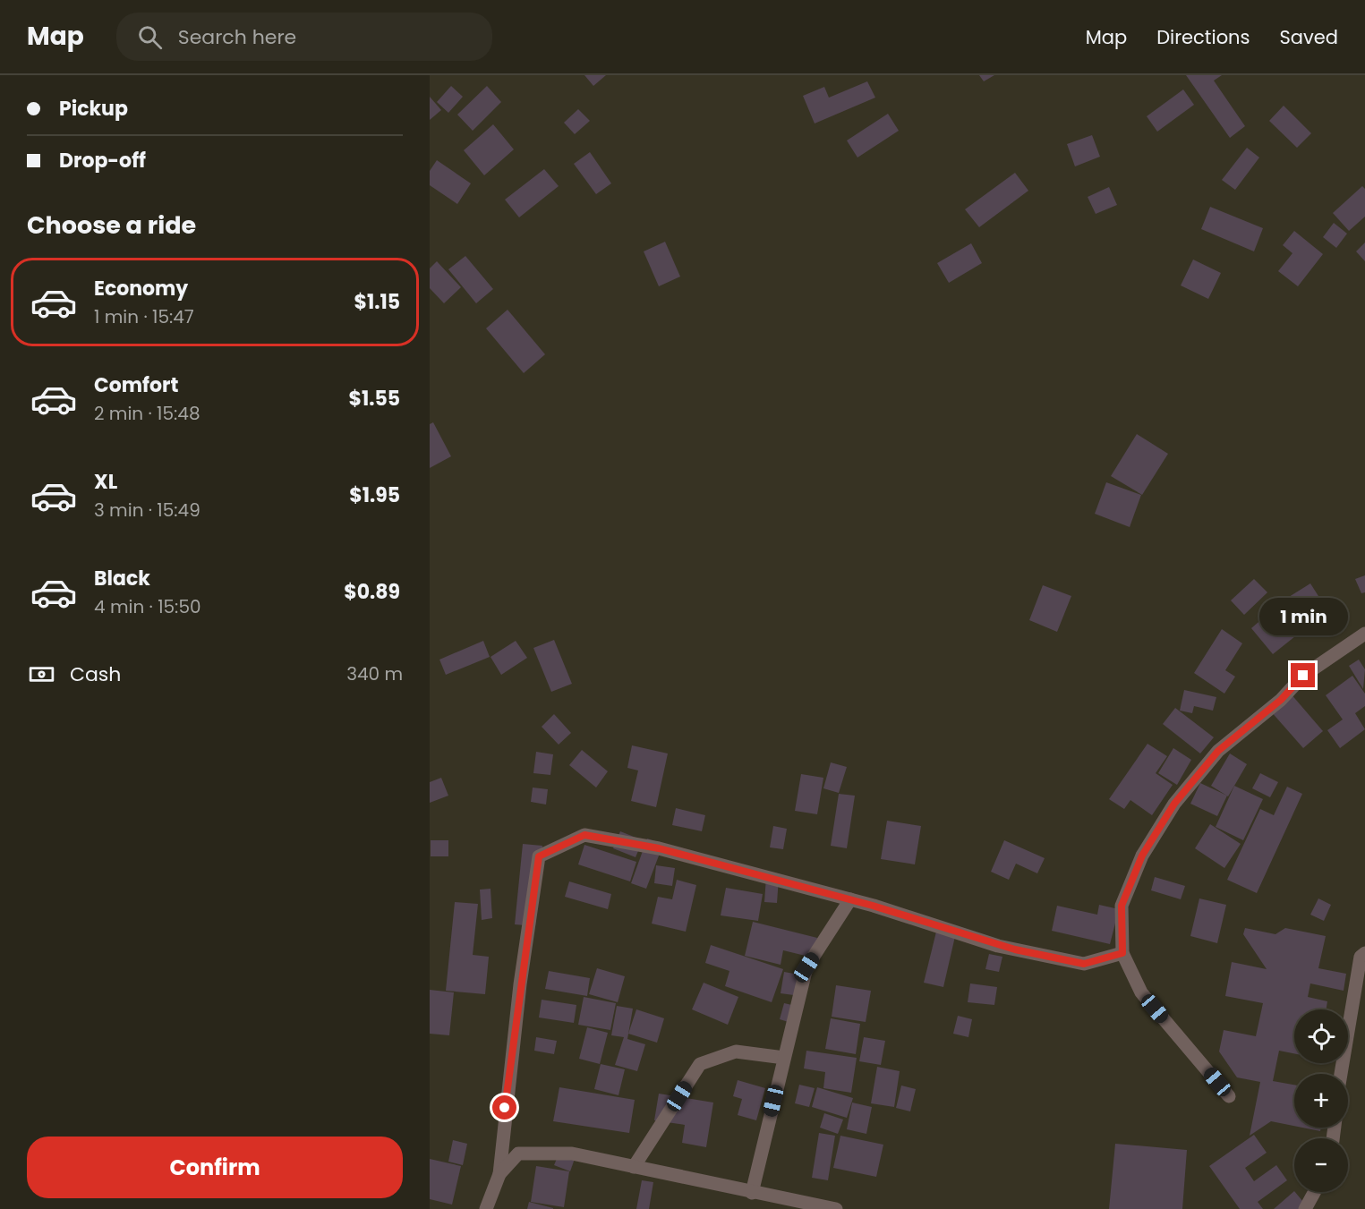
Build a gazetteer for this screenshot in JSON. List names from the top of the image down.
{
  "page": {
    "header": "Map",
    "search": "Search here",
    "nav": ["Map", "Directions", "Saved"],
    "banner": ["Pickup", "Drop-off"],
    "heading": "Choose a ride",
    "list": [
      {
        "name": "Economy",
        "note": "1 min · 15:47",
        "value": "$1.15"
      },
      {
        "name": "Comfort",
        "note": "2 min · 15:48",
        "value": "$1.55"
      },
      {
        "name": "XL",
        "note": "3 min · 15:49",
        "value": "$1.95"
      },
      {
        "name": "Black",
        "note": "4 min · 15:50",
        "value": "$0.89"
      }
    ],
    "bubble": "1 min",
    "pay": ["Cash", "340 m"],
    "map_buttons": ["+", "−"],
    "buttons": "Confirm"
  }
}
